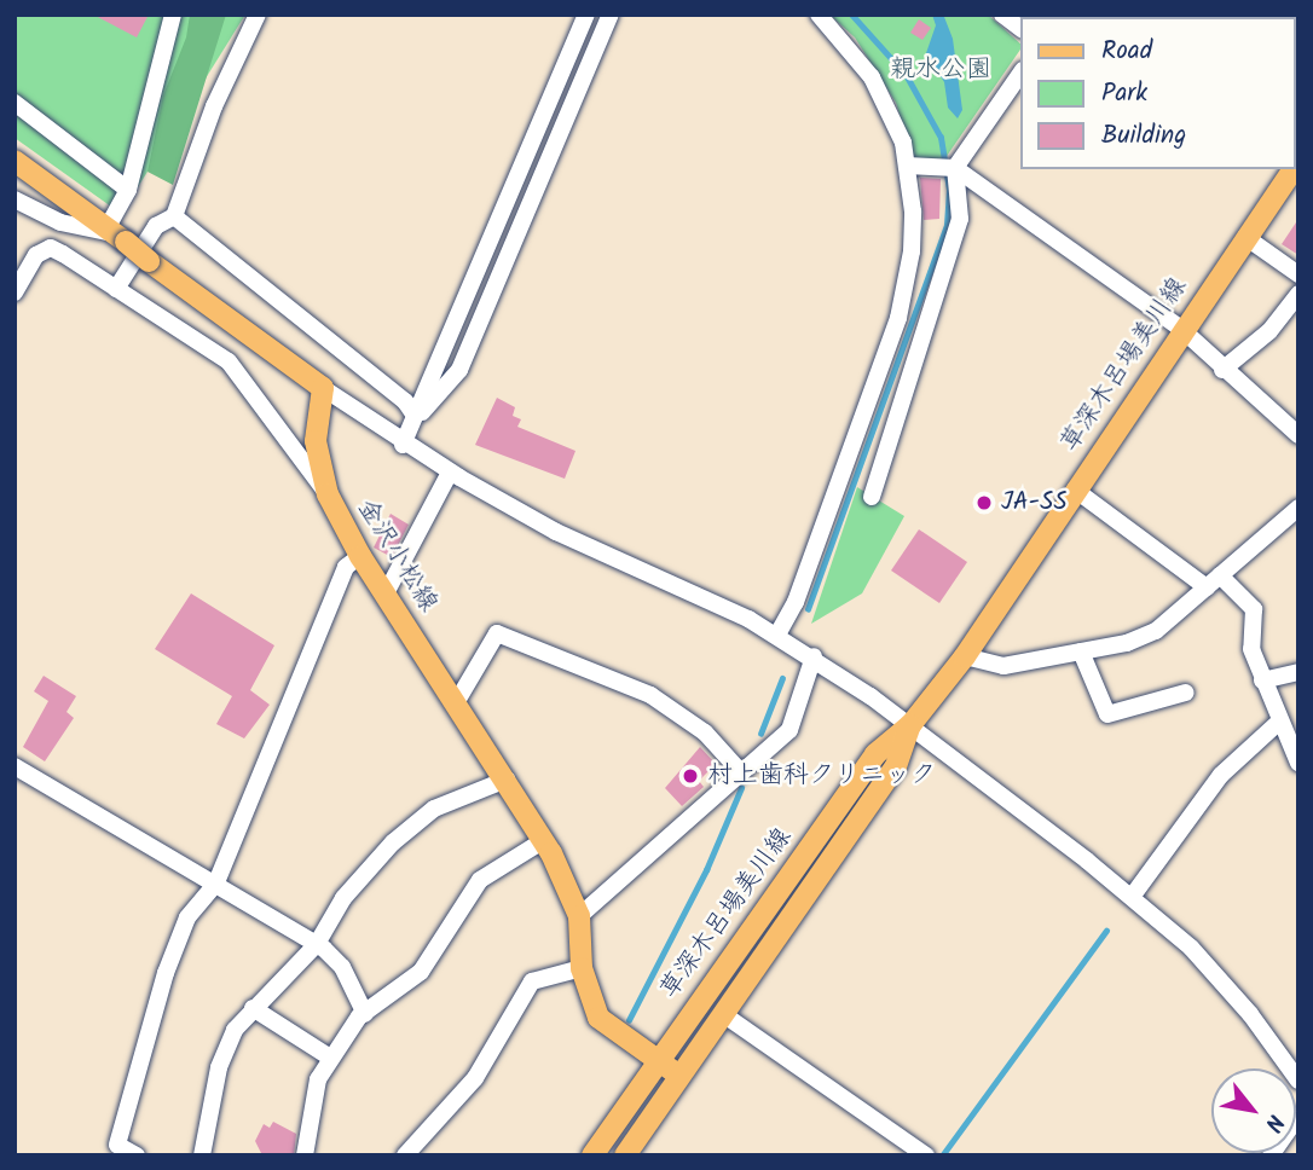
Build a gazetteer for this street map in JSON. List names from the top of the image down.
{
  "streets": {
    "main road": ["草深木呂場美川線", "金沢小松線"]
  },
  "crossings": [
    ["草深木呂場美川線", "金沢小松線"]
  ],
  "parks": ["親水公園"],
  "places": ["JA-SS", "村上歯科クリニック"],
  "legend": ["Road", "Park", "Building"],
  "north": "bottom right"
}
